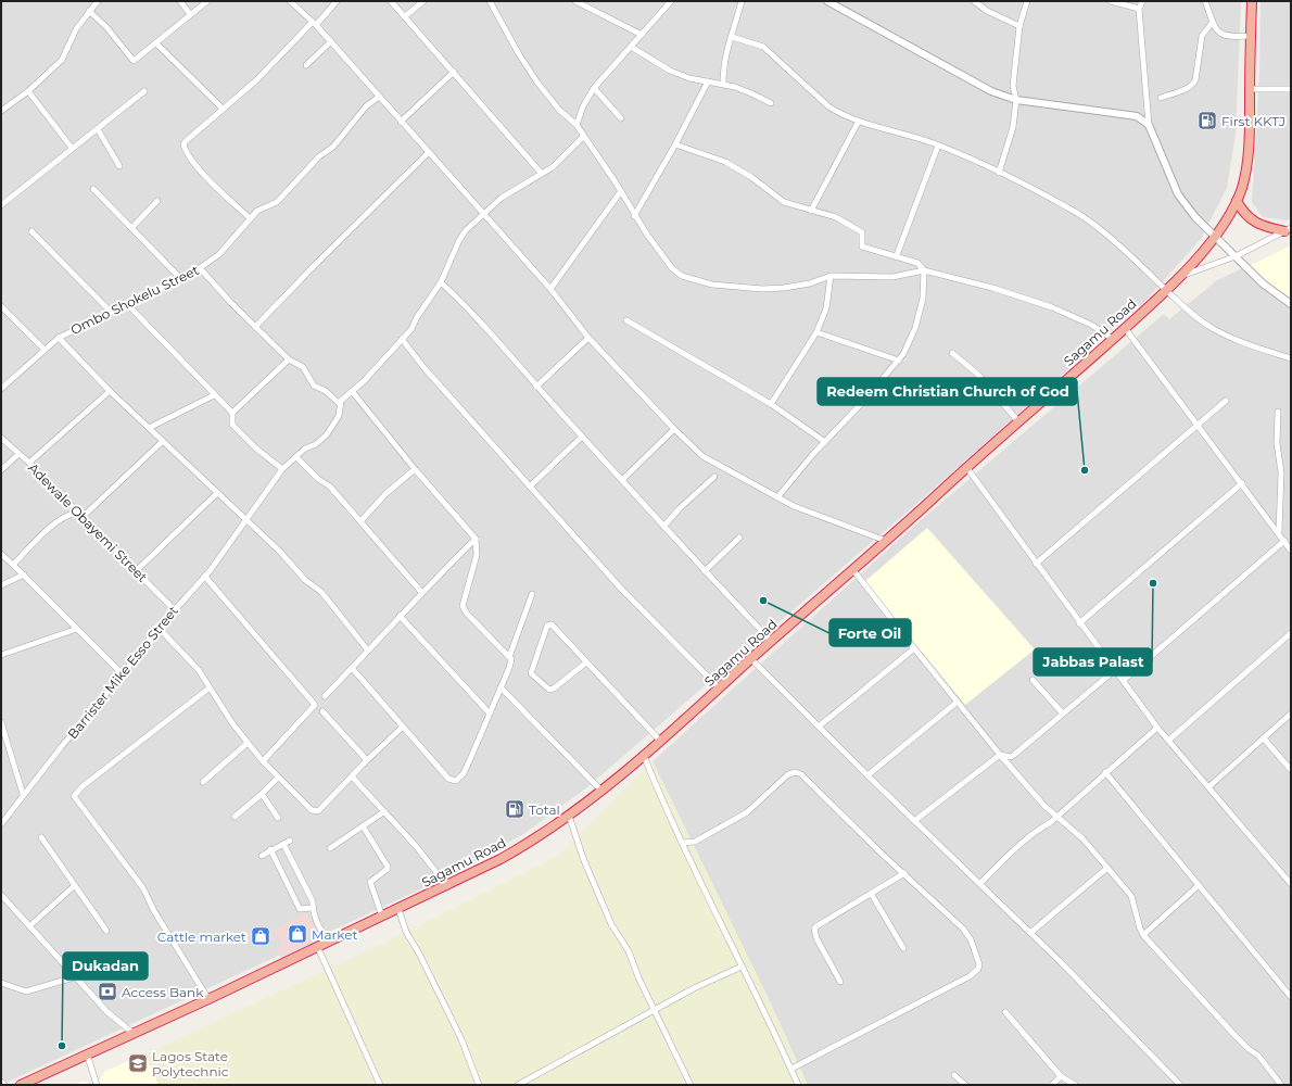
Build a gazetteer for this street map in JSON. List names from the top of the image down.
{
  "streets": {
    "highway": ["Sagamu Road"],
    "street": ["Ombo Shokelu Street", "Adewale Obayemi Street", "Barrister Mike Esso Street"]
  },
  "crossings": [
    ["Adewale Obayemi Street", "Barrister Mike Esso Street"]
  ],
  "places": {
    "fuel station": ["First KKTJ", "Total"],
    "other": [
      "Redeem Christian Church of God",
      "Jabbas Palast",
      "Forte Oil",
      "Dukadan"
    ],
    "shop": ["Market", "Cattle market"],
    "bank": ["Access Bank"],
    "school or university": ["Lagos State Polytechnic"]
  }
}
